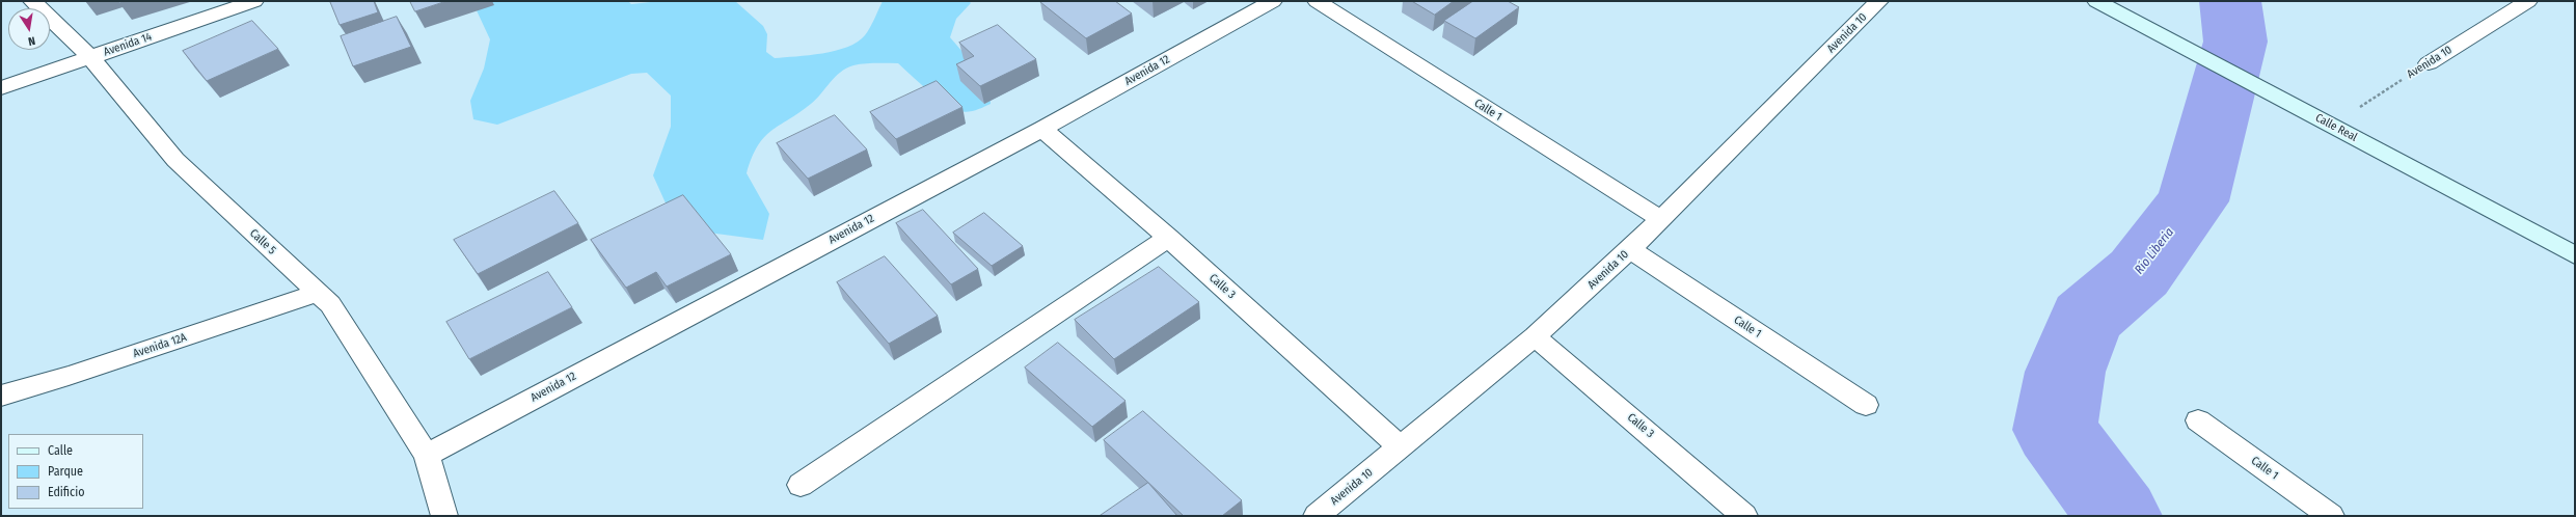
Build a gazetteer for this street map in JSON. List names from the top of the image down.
{
  "streets": {
    "street": [
      "Avenida 10",
      "Avenida 14",
      "Avenida 12",
      "Calle 1",
      "Calle Real",
      "Calle 5",
      "Calle 3",
      "Avenida 12A"
    ]
  },
  "crossings": [
    ["Avenida 10", "Calle 1"],
    ["Avenida 10", "Calle Real"],
    ["Avenida 10", "Calle 3"],
    ["Avenida 14", "Calle 5"],
    ["Avenida 12", "Calle 5"],
    ["Avenida 12", "Calle 3"],
    ["Calle 5", "Avenida 12A"]
  ],
  "water": ["Río Liberia"],
  "legend": ["Calle", "Parque", "Edificio"],
  "north": "bottom"
}
